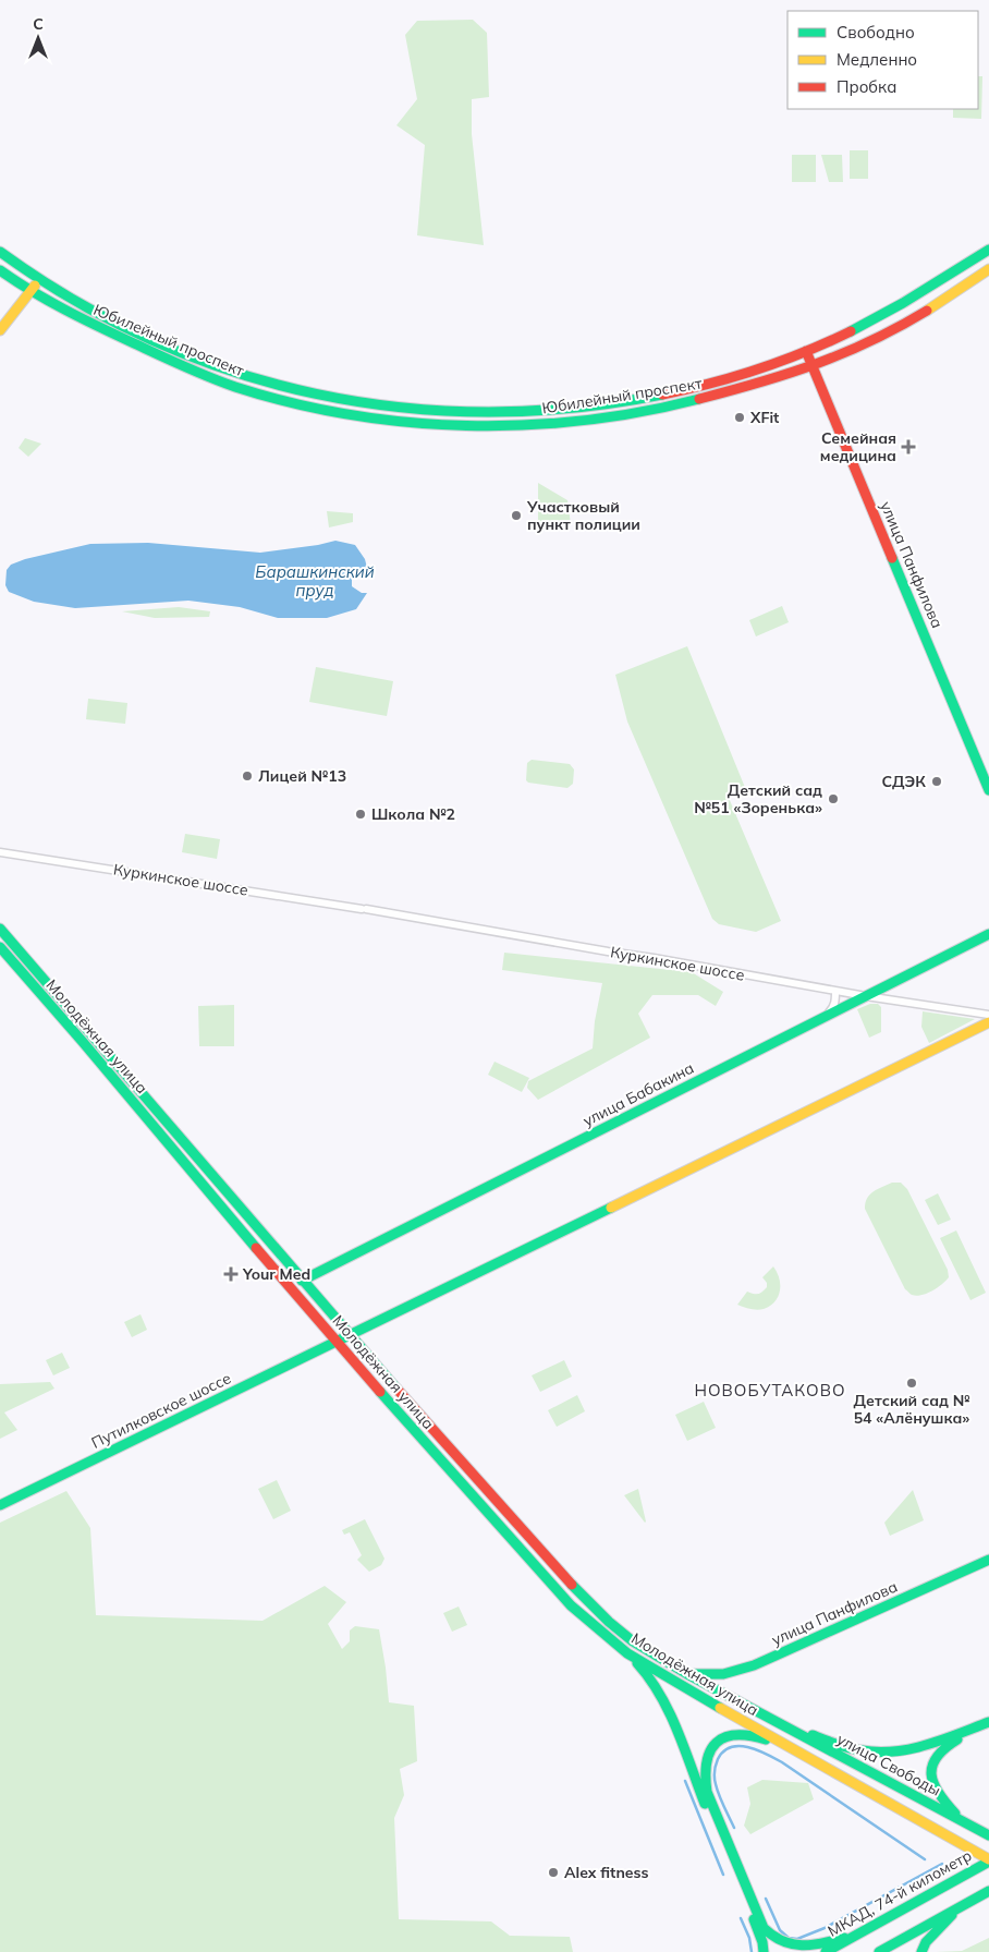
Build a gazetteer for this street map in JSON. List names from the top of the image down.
{
  "streets": {
    "main road": [
      "Юбилейный проспект",
      "улица Панфилова",
      "Молодёжная улица",
      "улица Бабакина",
      "Путилковское шоссе",
      "улица Свободы",
      "МКАД, 74-й километр"
    ],
    "street": ["Куркинское шоссе"]
  },
  "crossings": [
    ["Юбилейный проспект", "улица Панфилова"],
    ["улица Панфилова", "Молодёжная улица"],
    ["Куркинское шоссе", "улица Бабакина"],
    ["Молодёжная улица", "улица Бабакина"],
    ["Молодёжная улица", "Путилковское шоссе"],
    ["Молодёжная улица", "улица Свободы"]
  ],
  "districts": ["НОВОБУТАКОВО"],
  "water": ["Барашкинский пруд"],
  "places": {
    "other": [
      "XFit",
      "Участковый пункт полиции",
      "Лицей №13",
      "СДЭК",
      "Детский сад №51 «Зоренька»",
      "Школа №2",
      "Детский сад № 54 «Алёнушка»",
      "Alex fitness"
    ],
    "health": ["Семейная медицина", "Your Med"]
  },
  "legend": ["Свободно", "Медленно", "Пробка"],
  "north": "top"
}
